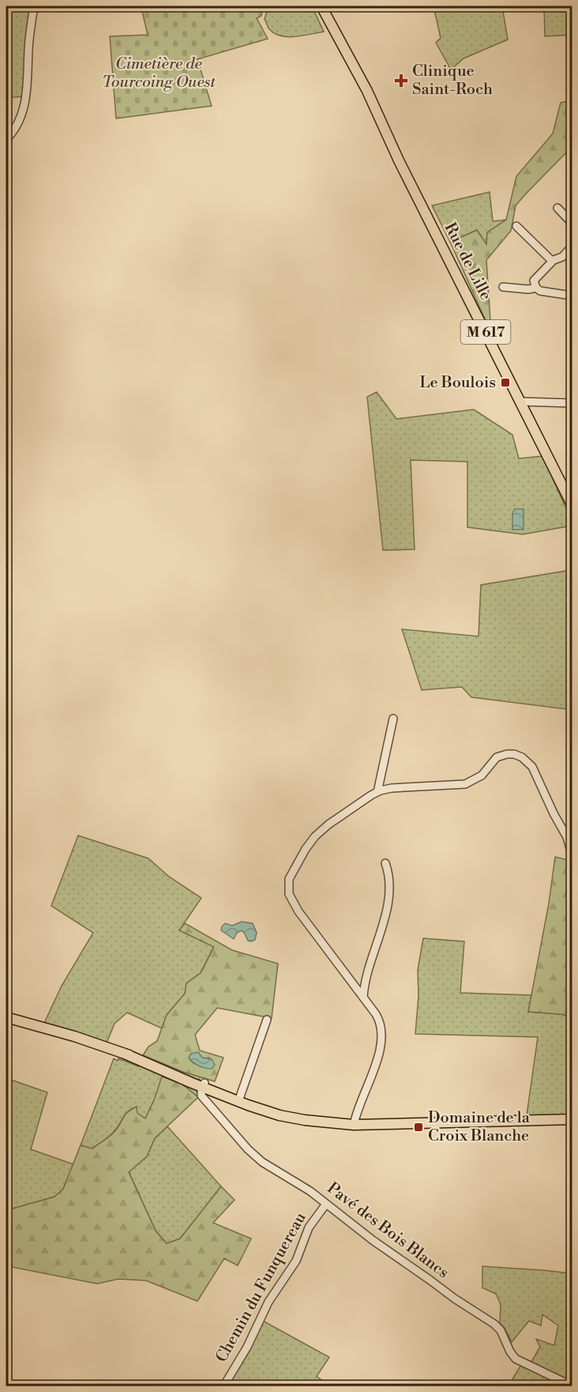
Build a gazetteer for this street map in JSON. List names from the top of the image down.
{
  "streets": {
    "main road": ["Rue de Lille", "M 617"],
    "street": ["Pavé des Bois Blancs", "Chemin du Funquereau"]
  },
  "crossings": [
    ["Pavé des Bois Blancs", "Chemin du Funquereau"]
  ],
  "parks": ["Cimetière de Tourcoing Ouest"],
  "places": {
    "health": ["Clinique Saint-Roch"],
    "transit": ["Le Boulois", "Domaine de la Croix Blanche"]
  }
}
